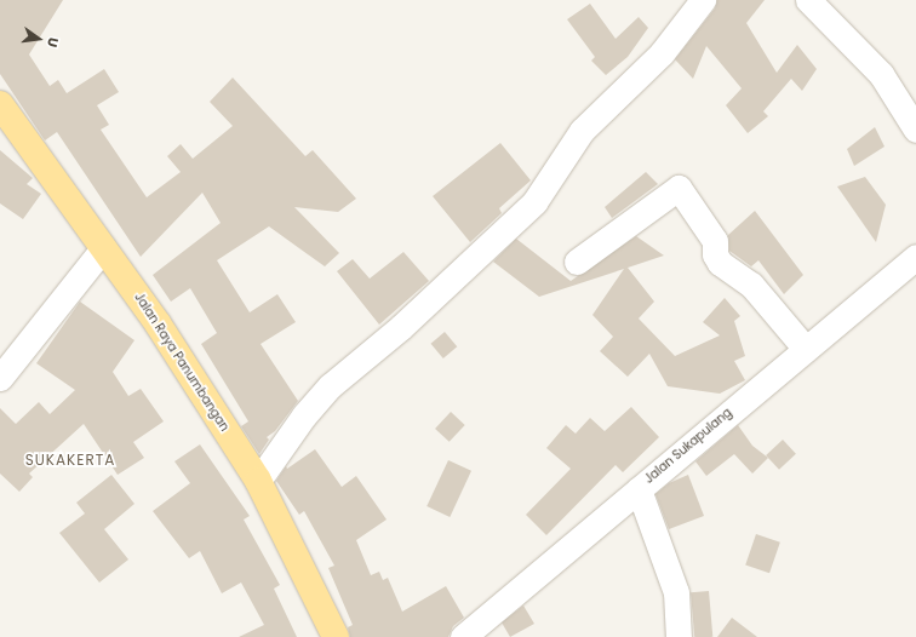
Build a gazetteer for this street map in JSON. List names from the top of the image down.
{
  "streets": {
    "main road": ["Jalan Raya Panumbangan"],
    "street": ["Jalan Sukapulang"]
  },
  "districts": ["SUKAKERTA"],
  "north": "right"
}
